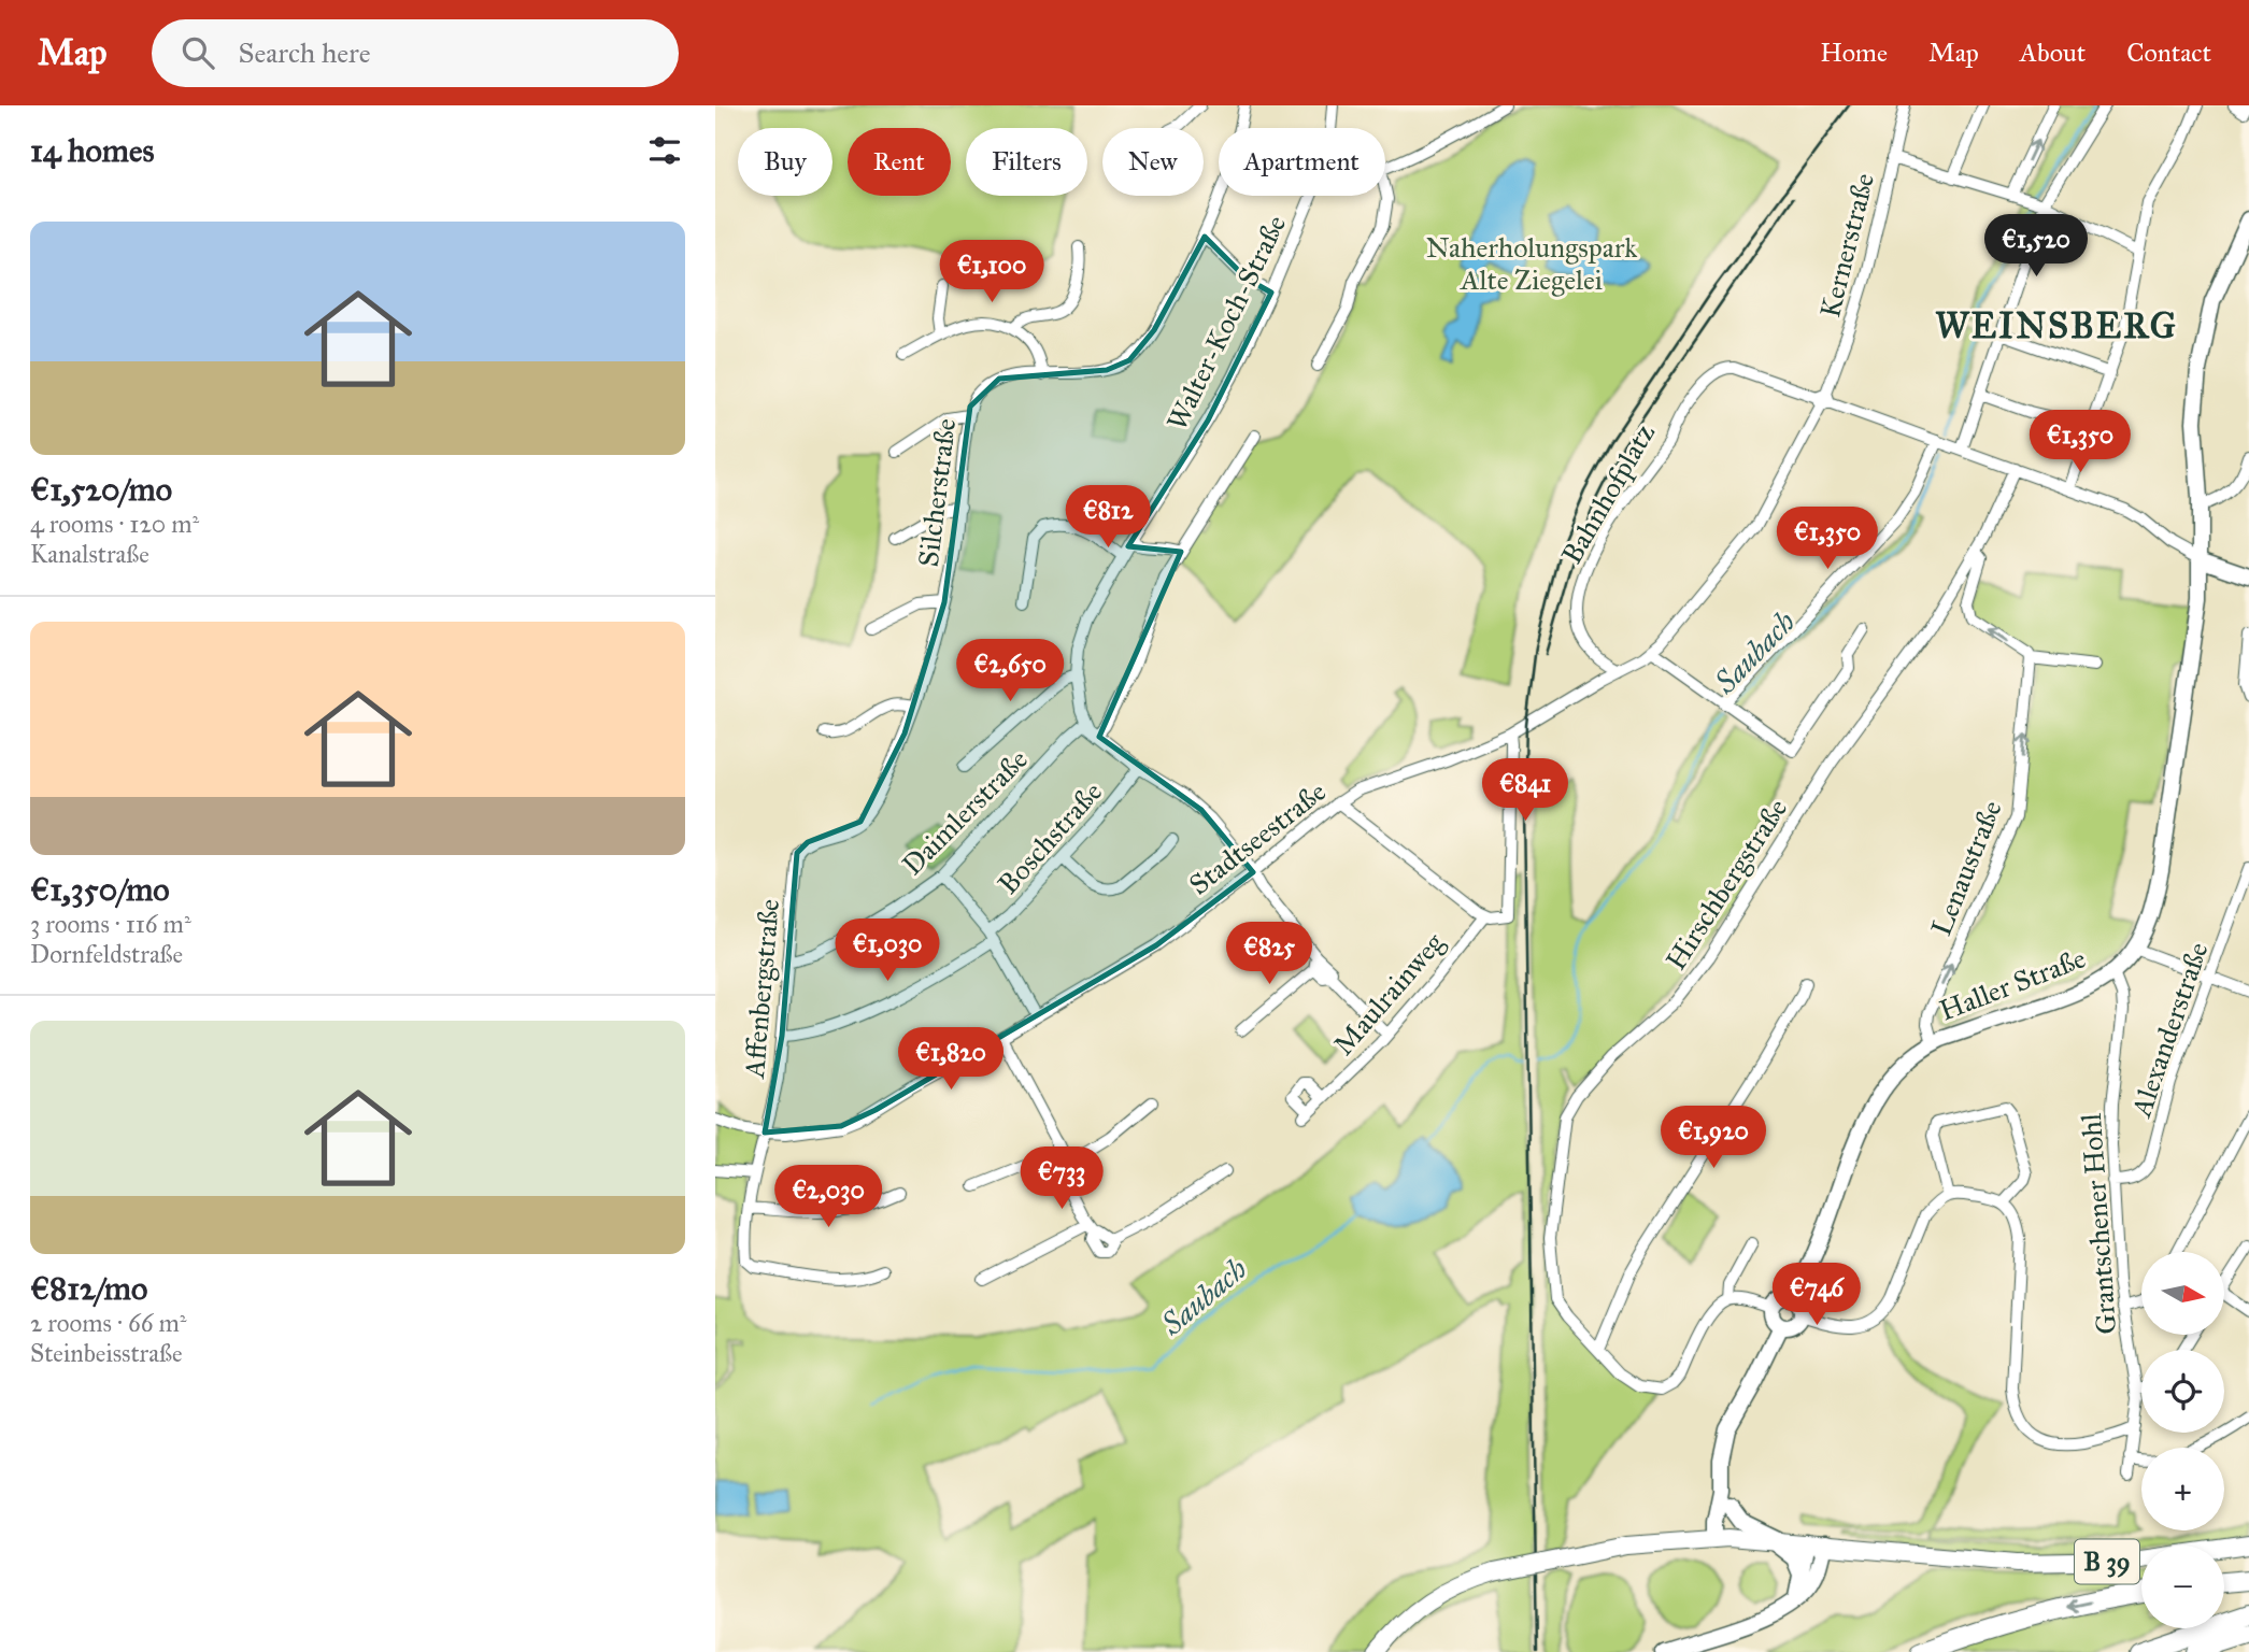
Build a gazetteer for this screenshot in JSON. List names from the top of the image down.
{
  "streets": {
    "main road": ["B 39"],
    "street": [
      "Kernerstraße",
      "Walter-Koch-Straße",
      "Silcherstraße",
      "Bahnhofplatz",
      "Daimlerstraße",
      "Boschstraße",
      "Stadtseestraße",
      "Lenaustraße",
      "Hirschbergstraße",
      "Haller Straße",
      "Affenbergstraße",
      "Maulrainweg",
      "Alexanderstraße",
      "Grantschener Hohl"
    ]
  },
  "crossings": [
    ["Kernerstraße", "Bahnhofplatz"],
    ["Kernerstraße", "Stadtseestraße"],
    ["Walter-Koch-Straße", "Daimlerstraße"],
    ["Silcherstraße", "Affenbergstraße"],
    ["Bahnhofplatz", "Stadtseestraße"],
    ["Daimlerstraße", "Affenbergstraße"],
    ["Boschstraße", "Affenbergstraße"],
    ["Stadtseestraße", "Affenbergstraße"],
    ["Lenaustraße", "Haller Straße"],
    ["Haller Straße", "Grantschener Hohl"],
    ["Alexanderstraße", "Grantschener Hohl"]
  ],
  "one_way": ["Lenaustraße"],
  "districts": ["WEINSBERG"],
  "water": ["Saubach"],
  "parks": ["Naherholungspark Alte Ziegelei"],
  "north": "right",
  "page": {
    "header": "Map",
    "search": "Search here",
    "nav": [
      "Home",
      "Map",
      "About",
      "Contact"
    ],
    "heading": "14 homes",
    "chip": [
      "Buy",
      "Rent",
      "Filters",
      "New",
      "Apartment"
    ],
    "list": [
      {
        "name": "€1,520/mo",
        "note": "4 rooms · 120 m² · Kanalstraße"
      },
      {
        "name": "€1,350/mo",
        "note": "3 rooms · 116 m² · Dornfeldstraße"
      },
      {
        "name": "€812/mo",
        "note": "2 rooms · 66 m² · Steinbeisstraße"
      }
    ],
    "price": [
      "€1,520",
      "€1,100",
      "€1,350",
      "€812",
      "€1,350",
      "€2,650",
      "€841",
      "€1,030",
      "€825",
      "€1,820",
      "€1,920",
      "€733",
      "€2,030",
      "€746"
    ],
    "map_buttons": ["+", "−"]
  }
}
